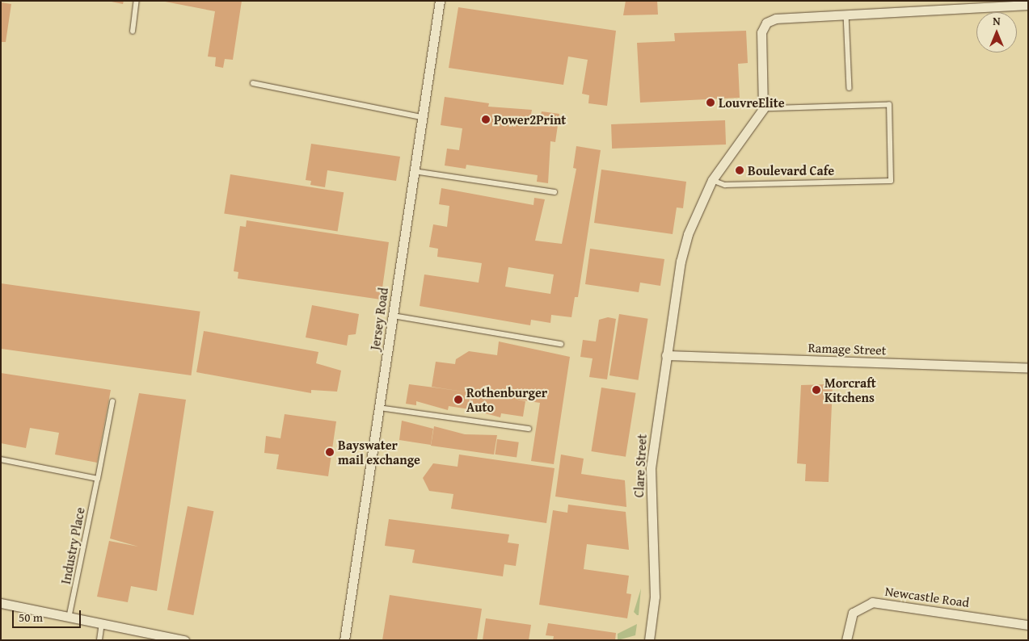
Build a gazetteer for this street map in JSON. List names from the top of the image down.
{
  "streets": {
    "street": [
      "Jersey Road",
      "Ramage Street",
      "Clare Street",
      "Newcastle Road"
    ],
    "lane": ["Industry Place"]
  },
  "crossings": [
    ["Ramage Street", "Clare Street"]
  ],
  "places": [
    "LouvreElite",
    "Power2Print",
    "Boulevard Cafe",
    "Morcraft Kitchens",
    "Rothenburger Auto",
    "Bayswater mail exchange"
  ],
  "scale_bar": "50 m",
  "north": "top"
}
